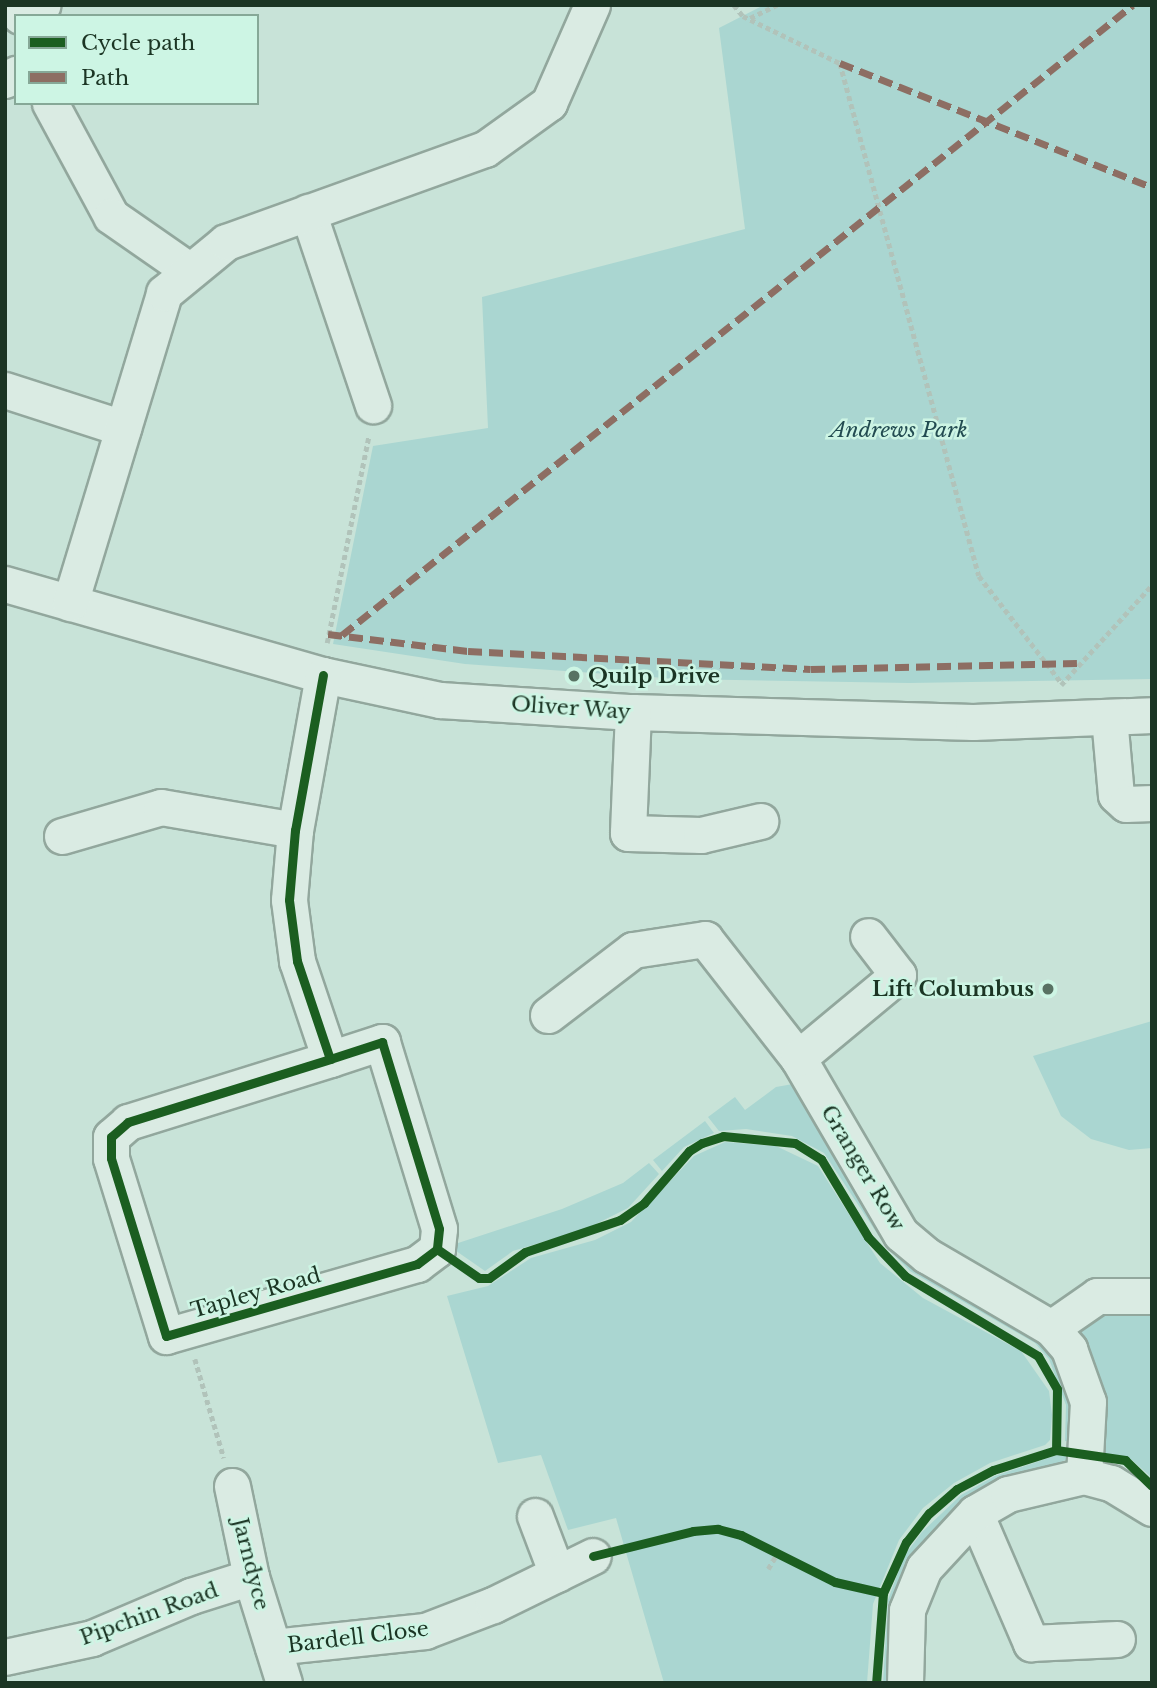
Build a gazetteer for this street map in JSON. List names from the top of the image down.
{
  "streets": {
    "street": [
      "Oliver Way",
      "Granger Row",
      "Tapley Road",
      "Jarndyce",
      "Pipchin Road",
      "Bardell Close"
    ]
  },
  "crossings": [
    ["Jarndyce", "Pipchin Road"],
    ["Jarndyce", "Bardell Close"]
  ],
  "parks": ["Andrews Park"],
  "places": ["Quilp Drive", "Lift Columbus"],
  "legend": ["Cycle path", "Path"]
}
